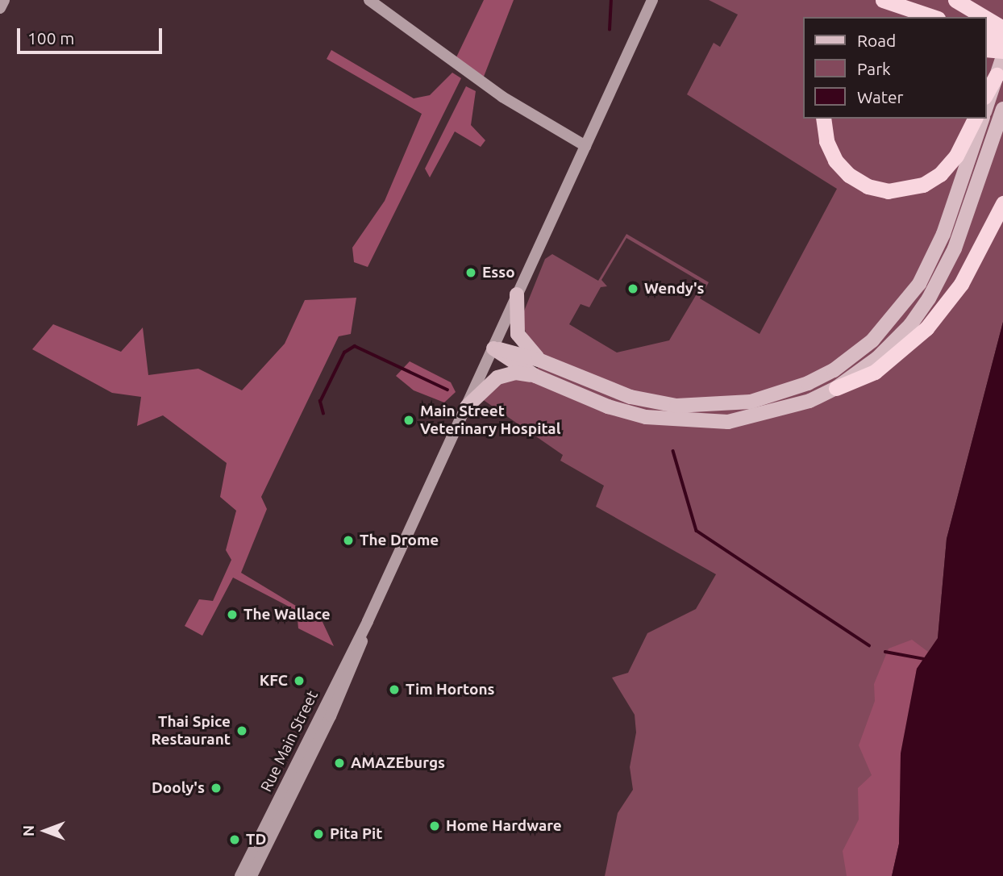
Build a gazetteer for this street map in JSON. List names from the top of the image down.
{
  "streets": {
    "main road": ["Rue Main Street"]
  },
  "places": [
    "Esso",
    "Wendy's",
    "Main Street Veterinary Hospital",
    "The Drome",
    "The Wallace",
    "KFC",
    "Tim Hortons",
    "Thai Spice Restaurant",
    "AMAZEburgs",
    "Dooly's",
    "Home Hardware",
    "Pita Pit",
    "TD"
  ],
  "legend": ["Road", "Park", "Water"],
  "scale_bar": "100 m",
  "north": "left"
}
